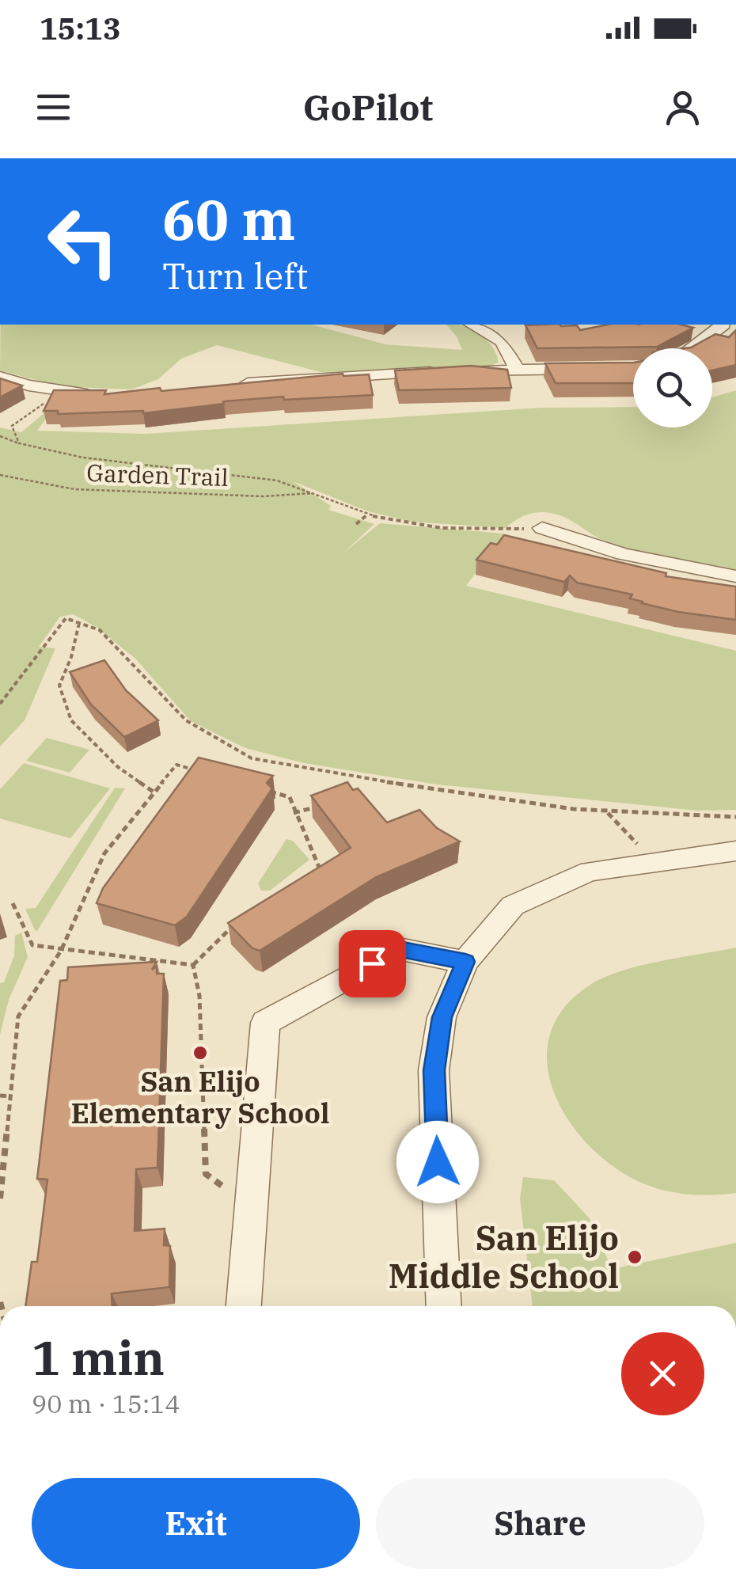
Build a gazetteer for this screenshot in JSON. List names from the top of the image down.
{
  "streets": {
    "path": ["Garden Trail"]
  },
  "places": ["San Elijo Elementary School", "San Elijo Middle School"],
  "page": {
    "status": "15:13",
    "header": "GoPilot",
    "turn": ["60 m", "Turn left"],
    "heading": ["1 min", "90 m · 15:14"],
    "buttons": ["Exit", "Share"]
  }
}
